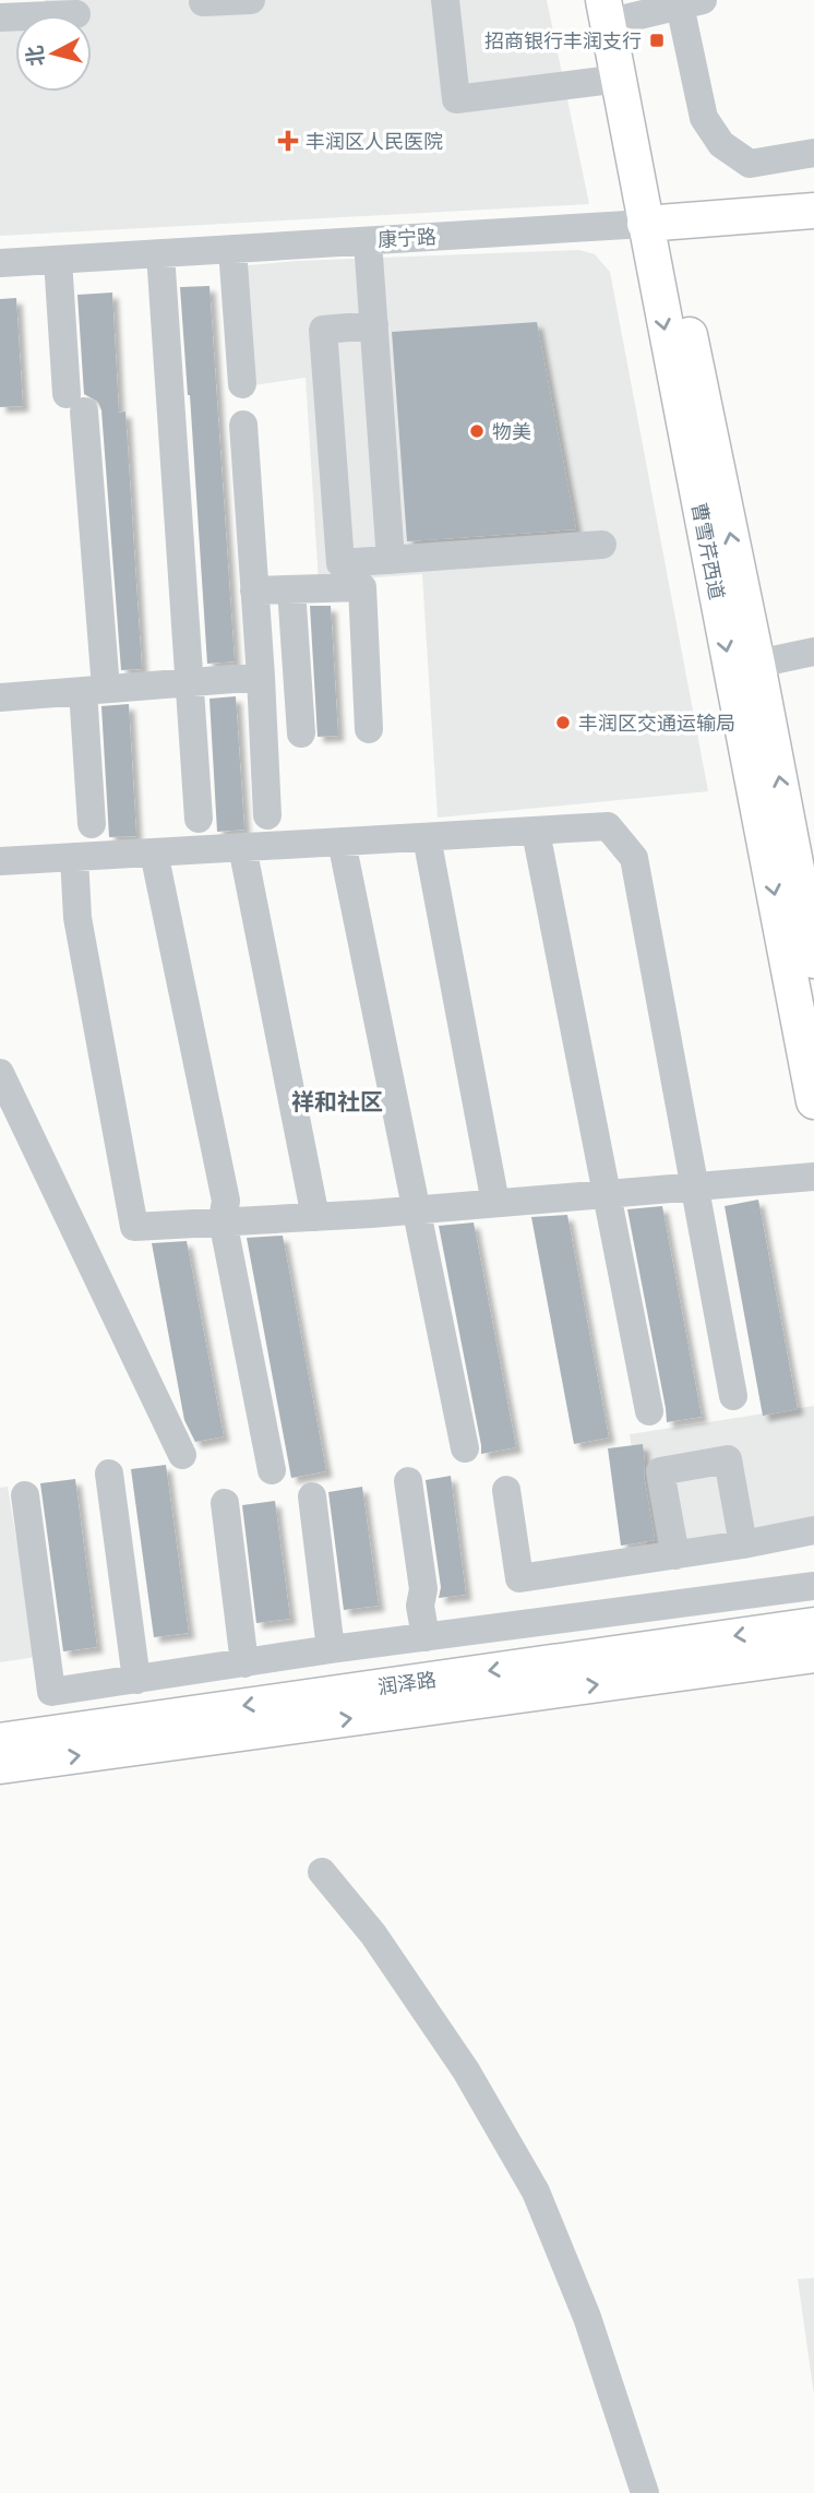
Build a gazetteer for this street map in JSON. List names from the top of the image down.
{
  "streets": {
    "main road": ["康宁路", "曹雪芹西道", "润泽路"]
  },
  "crossings": [
    ["康宁路", "曹雪芹西道"]
  ],
  "districts": ["祥和社区"],
  "places": {
    "transit": ["招商银行丰润支行"],
    "health": ["丰润区人民医院"],
    "other": ["物美", "丰润区交通运输局"]
  },
  "north": "left"
}
